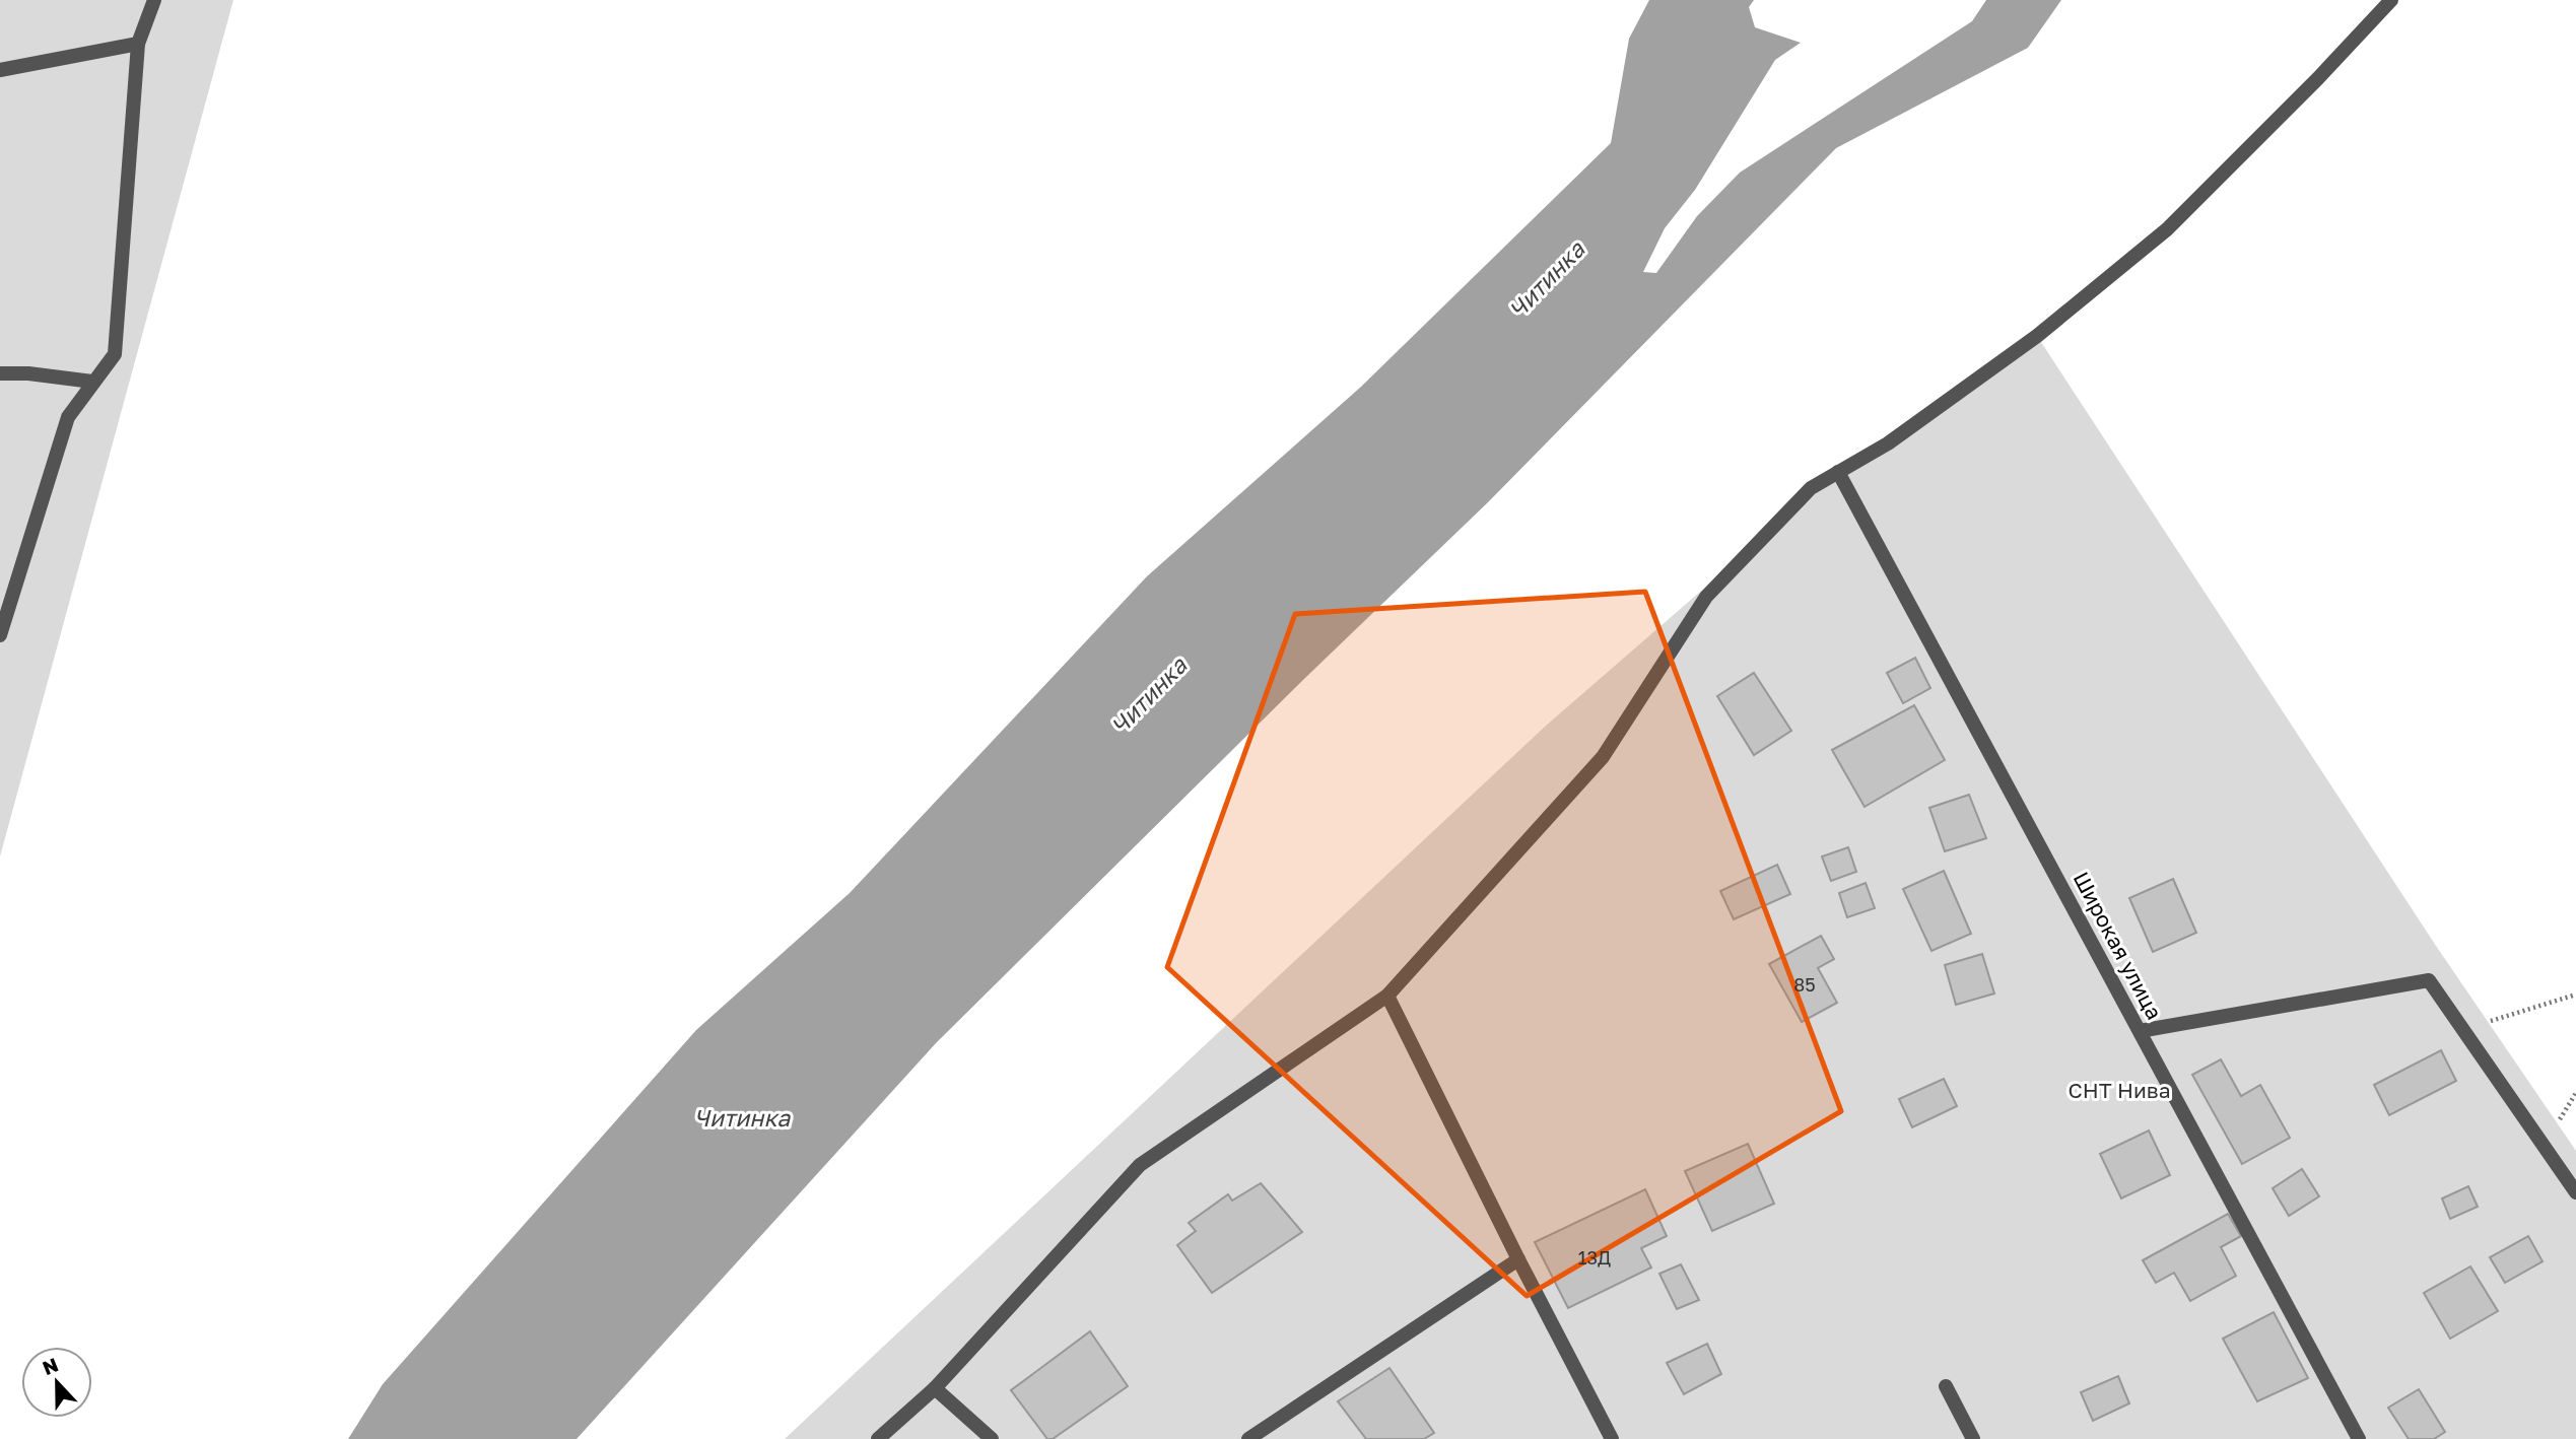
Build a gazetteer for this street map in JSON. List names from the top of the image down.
{
  "streets": {
    "street": ["Широкая улица"]
  },
  "water": ["Читинка"],
  "parks": ["СНТ Нива"],
  "house_numbers": ["85", "13Д"],
  "north": "top"
}
